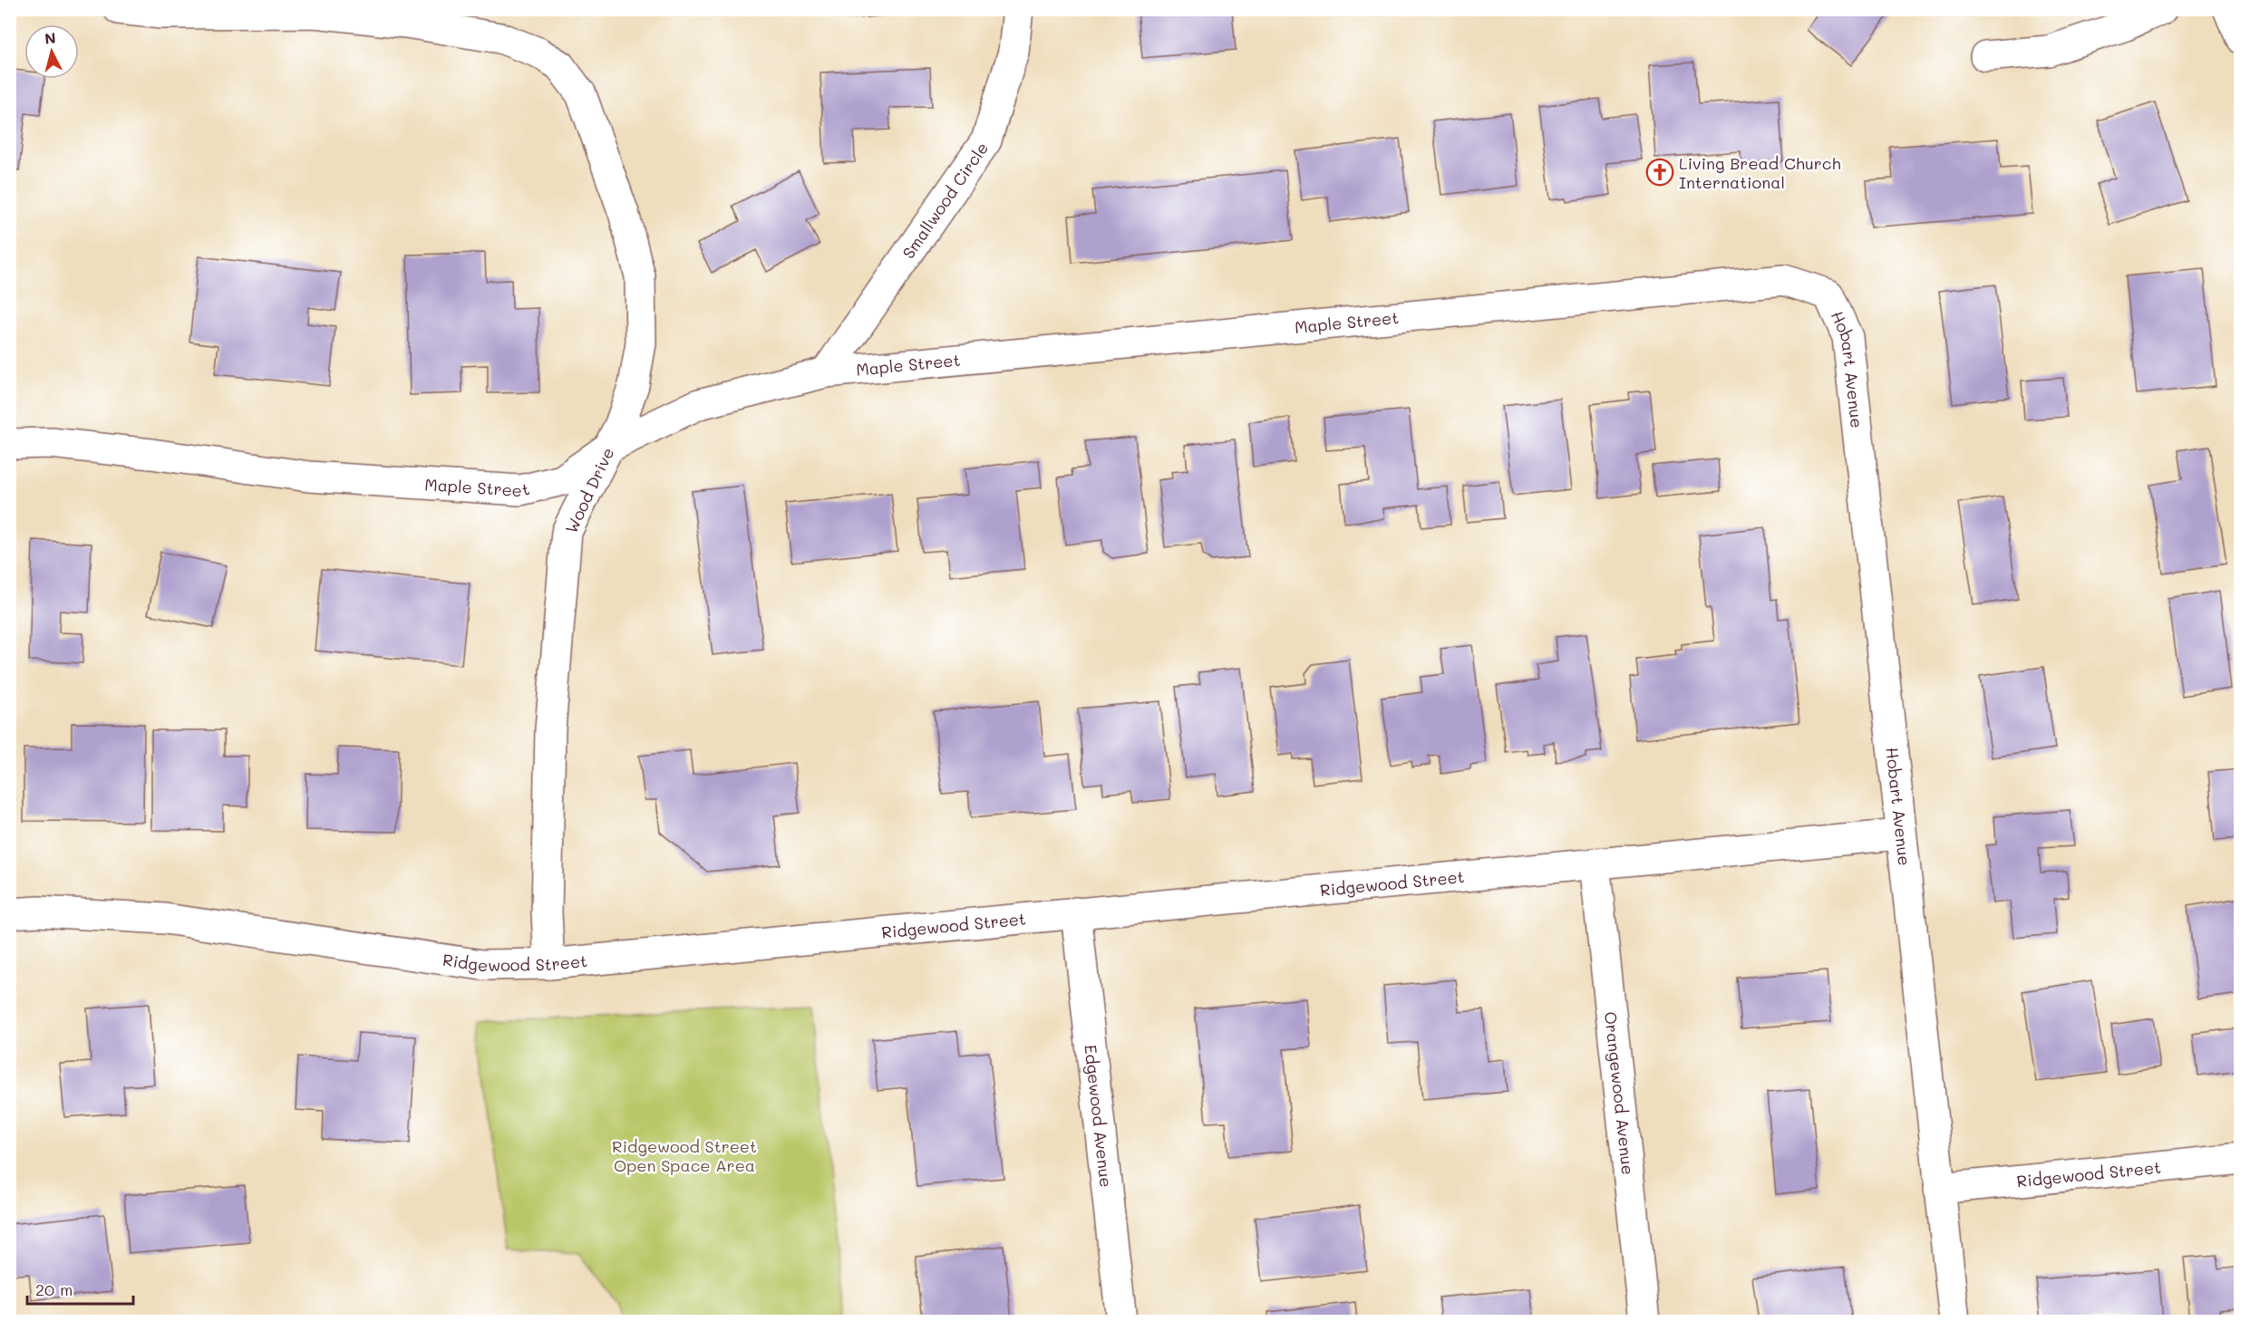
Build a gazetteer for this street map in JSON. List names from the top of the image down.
{
  "streets": {
    "street": [
      "Smallwood Circle",
      "Maple Street",
      "Hobart Avenue",
      "Wood Drive",
      "Ridgewood Street",
      "Orangewood Avenue",
      "Edgewood Avenue"
    ]
  },
  "crossings": [
    ["Smallwood Circle", "Maple Street"],
    ["Maple Street", "Hobart Avenue"],
    ["Maple Street", "Wood Drive"],
    ["Hobart Avenue", "Ridgewood Street"],
    ["Wood Drive", "Ridgewood Street"],
    ["Ridgewood Street", "Orangewood Avenue"],
    ["Ridgewood Street", "Edgewood Avenue"]
  ],
  "parks": ["Ridgewood Street Open Space Area"],
  "places": {
    "church": ["Living Bread Church International"]
  },
  "scale_bar": "20 m",
  "north": "top"
}
